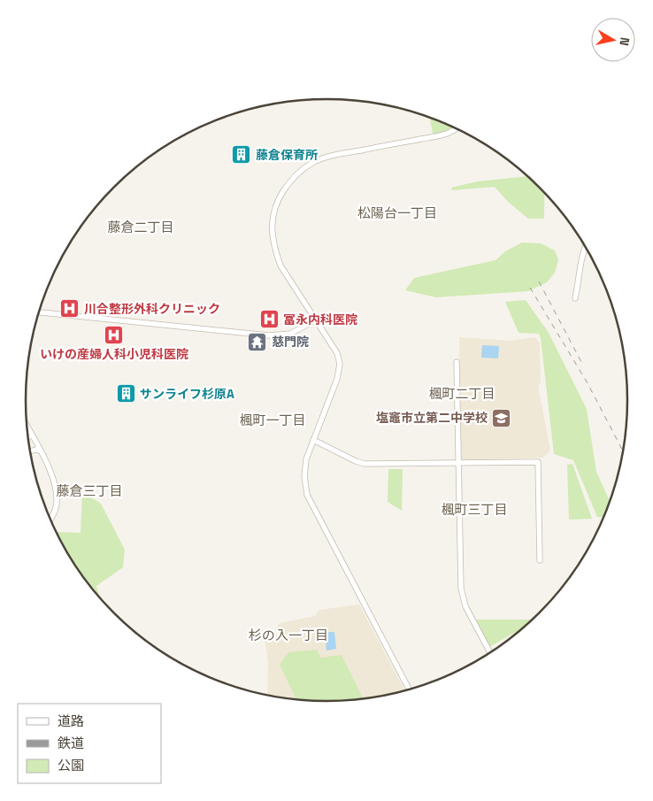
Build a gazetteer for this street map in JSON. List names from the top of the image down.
{
  "districts": [
    "松陽台一丁目",
    "藤倉二丁目",
    "楓町二丁目",
    "楓町一丁目",
    "藤倉三丁目",
    "楓町三丁目",
    "杉の入一丁目"
  ],
  "places": {
    "building": ["藤倉保育所", "サンライフ杉原A"],
    "hospital": ["川合整形外科クリニック", "冨永内科医院", "いけの産婦人科小児科医院"],
    "temple": ["慈門院"],
    "school or university": ["塩竈市立第二中学校"]
  },
  "legend": ["道路", "鉄道", "公園"],
  "north": "right"
}
